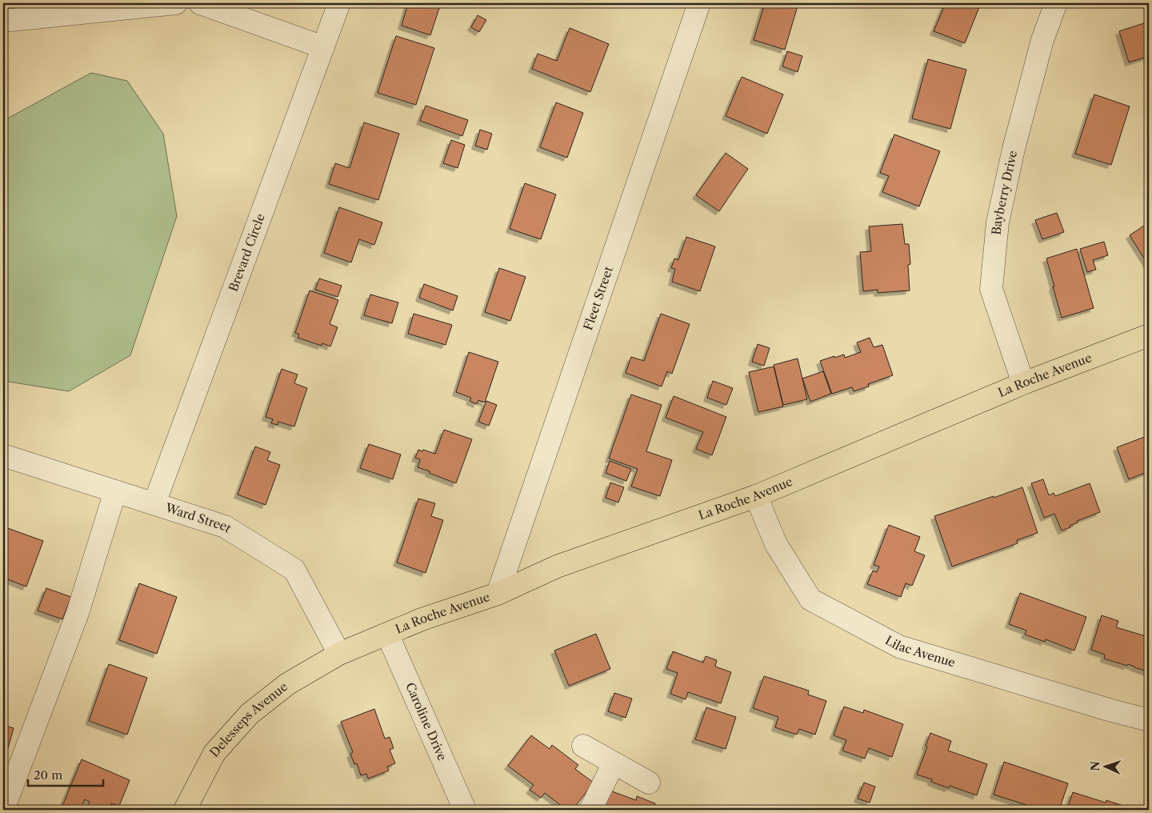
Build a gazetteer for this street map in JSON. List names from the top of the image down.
{
  "streets": {
    "main road": ["La Roche Avenue", "Delesseps Avenue"],
    "street": [
      "Bayberry Drive",
      "Brevard Circle",
      "Fleet Street",
      "Ward Street",
      "Lilac Avenue",
      "Caroline Drive"
    ]
  },
  "crossings": [
    ["Bayberry Drive", "La Roche Avenue"],
    ["Brevard Circle", "Ward Street"],
    ["Fleet Street", "La Roche Avenue"],
    ["La Roche Avenue", "Ward Street"],
    ["La Roche Avenue", "Lilac Avenue"],
    ["La Roche Avenue", "Delesseps Avenue"],
    ["La Roche Avenue", "Caroline Drive"],
    ["Ward Street", "Delesseps Avenue"]
  ],
  "scale_bar": "20 m",
  "north": "left"
}
